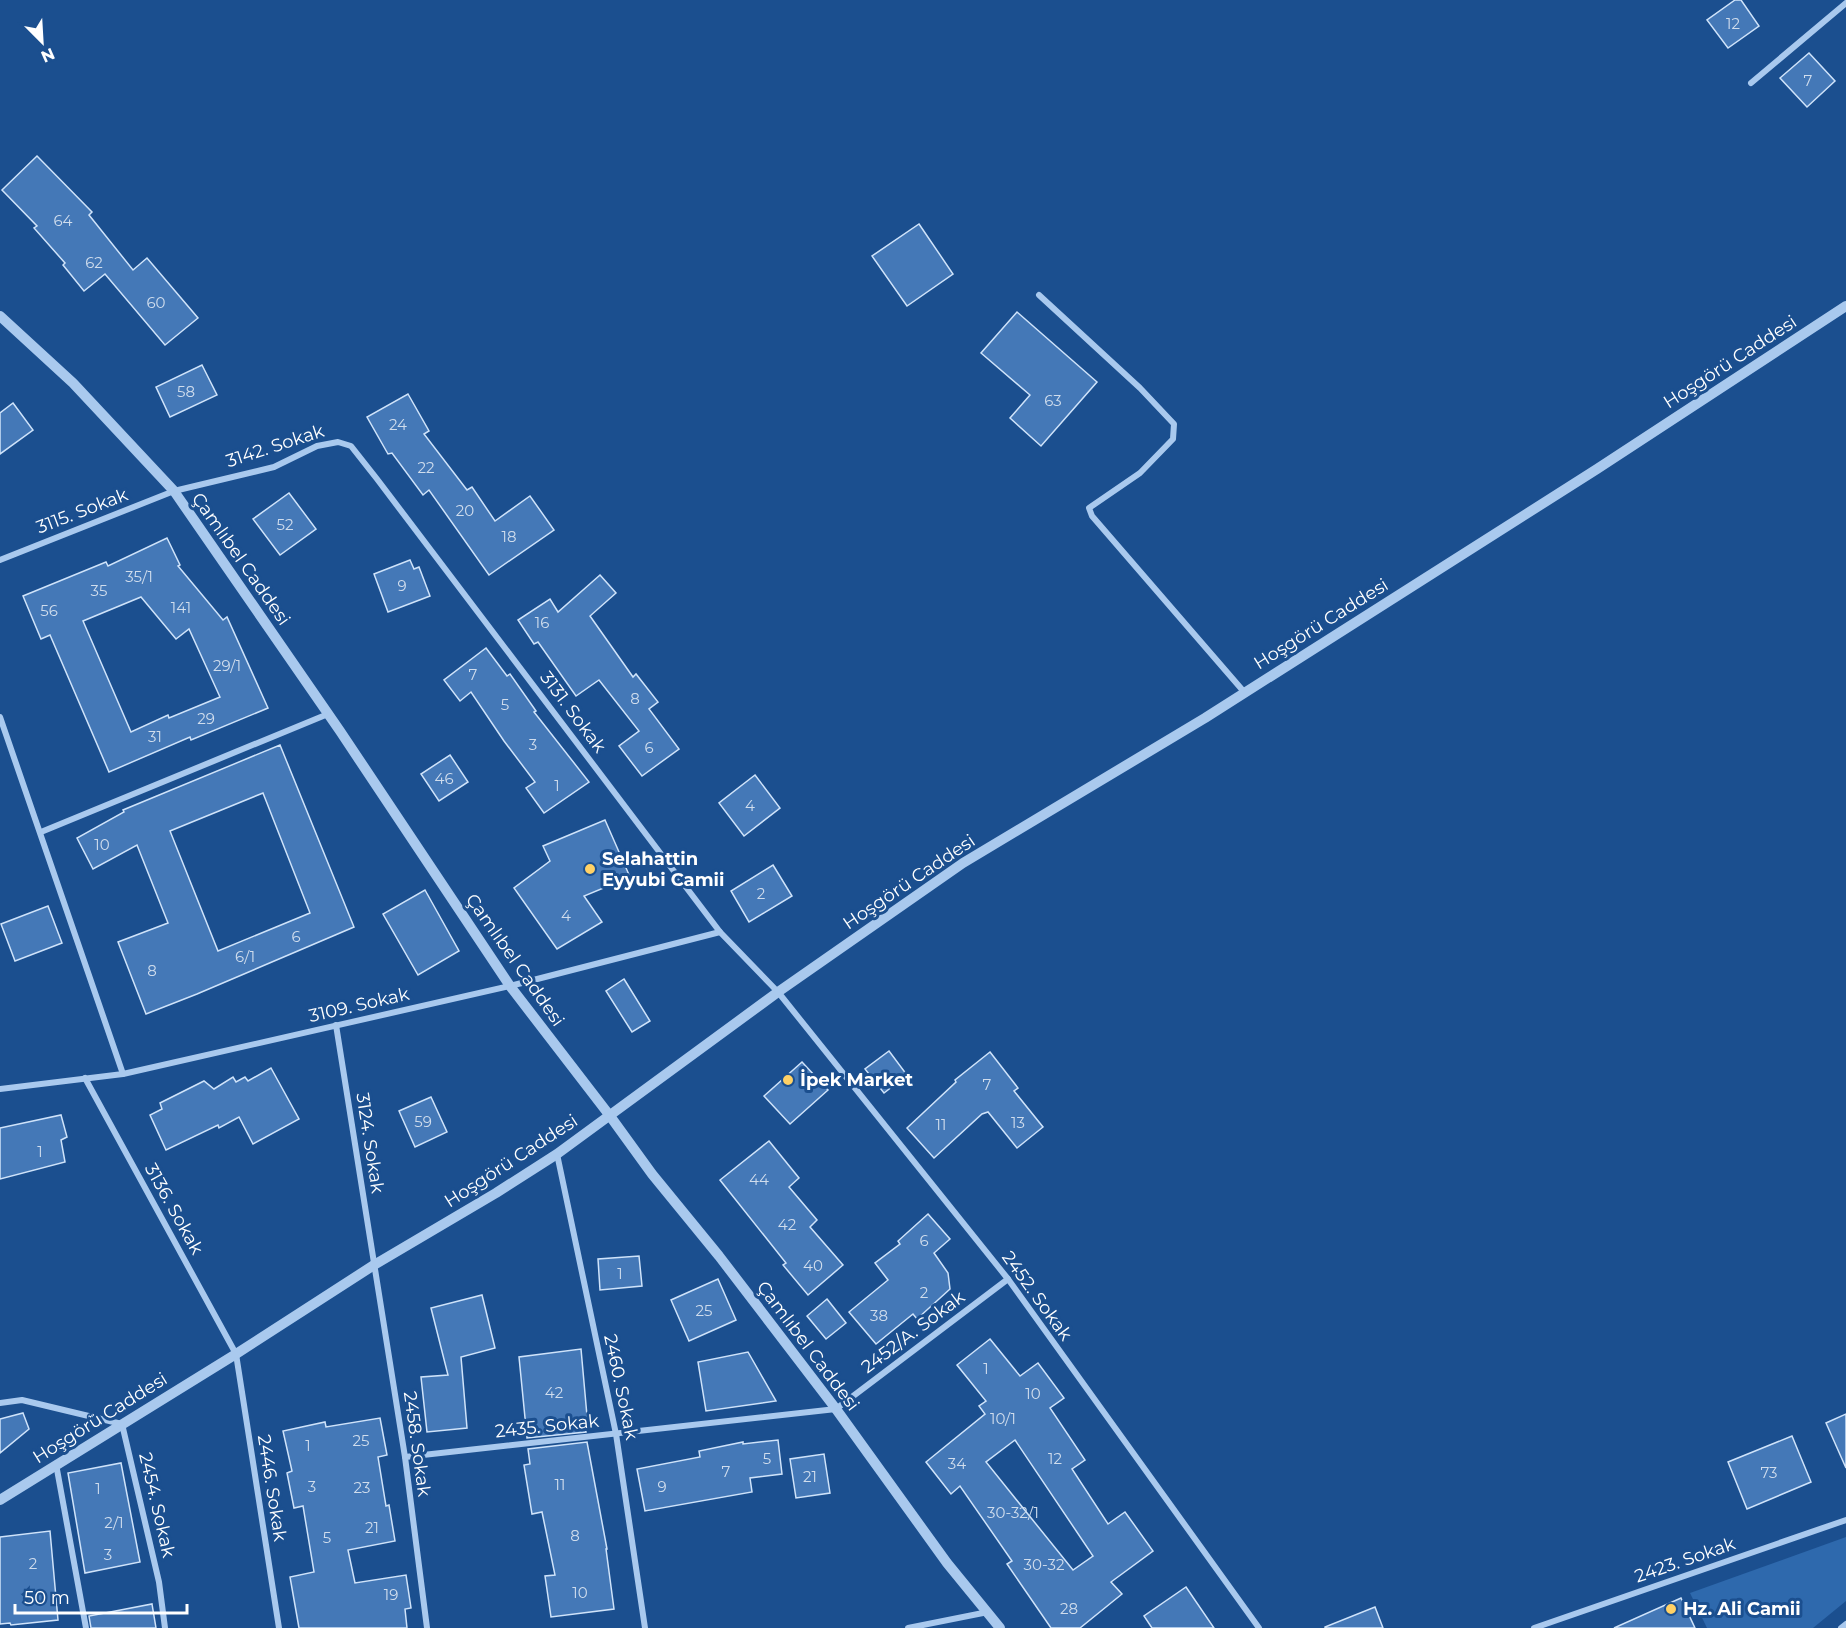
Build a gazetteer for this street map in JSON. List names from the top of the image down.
{
  "streets": {
    "street": [
      "Hoşgörü Caddesi",
      "3142. Sokak",
      "3115. Sokak",
      "Çamlıbel Caddesi",
      "3131. Sokak",
      "3109. Sokak",
      "3124. Sokak",
      "3136. Sokak",
      "2452. Sokak",
      "2452/A. Sokak",
      "2460. Sokak",
      "2435. Sokak",
      "2458. Sokak",
      "2446. Sokak",
      "2454. Sokak",
      "2423. Sokak"
    ]
  },
  "crossings": [
    ["Hoşgörü Caddesi", "Çamlıbel Caddesi"],
    ["Hoşgörü Caddesi", "3131. Sokak"],
    ["Hoşgörü Caddesi", "3124. Sokak"],
    ["Hoşgörü Caddesi", "3136. Sokak"],
    ["Hoşgörü Caddesi", "2452. Sokak"],
    ["Hoşgörü Caddesi", "2460. Sokak"],
    ["Hoşgörü Caddesi", "2458. Sokak"],
    ["Hoşgörü Caddesi", "2446. Sokak"],
    ["Hoşgörü Caddesi", "2454. Sokak"],
    ["3142. Sokak", "3115. Sokak"],
    ["3142. Sokak", "Çamlıbel Caddesi"],
    ["3142. Sokak", "3131. Sokak"],
    ["3115. Sokak", "Çamlıbel Caddesi"],
    ["Çamlıbel Caddesi", "3109. Sokak"],
    ["Çamlıbel Caddesi", "2452/A. Sokak"],
    ["Çamlıbel Caddesi", "2435. Sokak"],
    ["3131. Sokak", "3109. Sokak"],
    ["3131. Sokak", "2452. Sokak"],
    ["3109. Sokak", "3124. Sokak"],
    ["3109. Sokak", "3136. Sokak"],
    ["3124. Sokak", "2458. Sokak"],
    ["3136. Sokak", "2446. Sokak"],
    ["2452. Sokak", "2452/A. Sokak"],
    ["2452/A. Sokak", "2435. Sokak"],
    ["2460. Sokak", "2435. Sokak"],
    ["2435. Sokak", "2458. Sokak"]
  ],
  "places": ["Selahattin Eyyubi Camii", "İpek Market", "Hz. Ali Camii"],
  "house_numbers": [
    "12",
    "7",
    "64",
    "62",
    "60",
    "58",
    "63",
    "24",
    "22",
    "20",
    "52",
    "18",
    "35/1",
    "9",
    "35",
    "141",
    "56",
    "16",
    "29/1",
    "7",
    "8",
    "5",
    "29",
    "31",
    "3",
    "6",
    "46",
    "1",
    "4",
    "10",
    "2",
    "4",
    "6",
    "6/1",
    "8",
    "7",
    "59",
    "13",
    "11",
    "1",
    "44",
    "42",
    "6",
    "40",
    "1",
    "2",
    "25",
    "38",
    "1",
    "42",
    "10",
    "10/1",
    "25",
    "1",
    "5",
    "12",
    "34",
    "7",
    "73",
    "21",
    "11",
    "3",
    "9",
    "23",
    "1",
    "30-32/1",
    "2/1",
    "21",
    "8",
    "5",
    "3",
    "2",
    "30-32",
    "10",
    "19",
    "28"
  ],
  "scale_bar": "50 m",
  "north": "bottom right"
}
